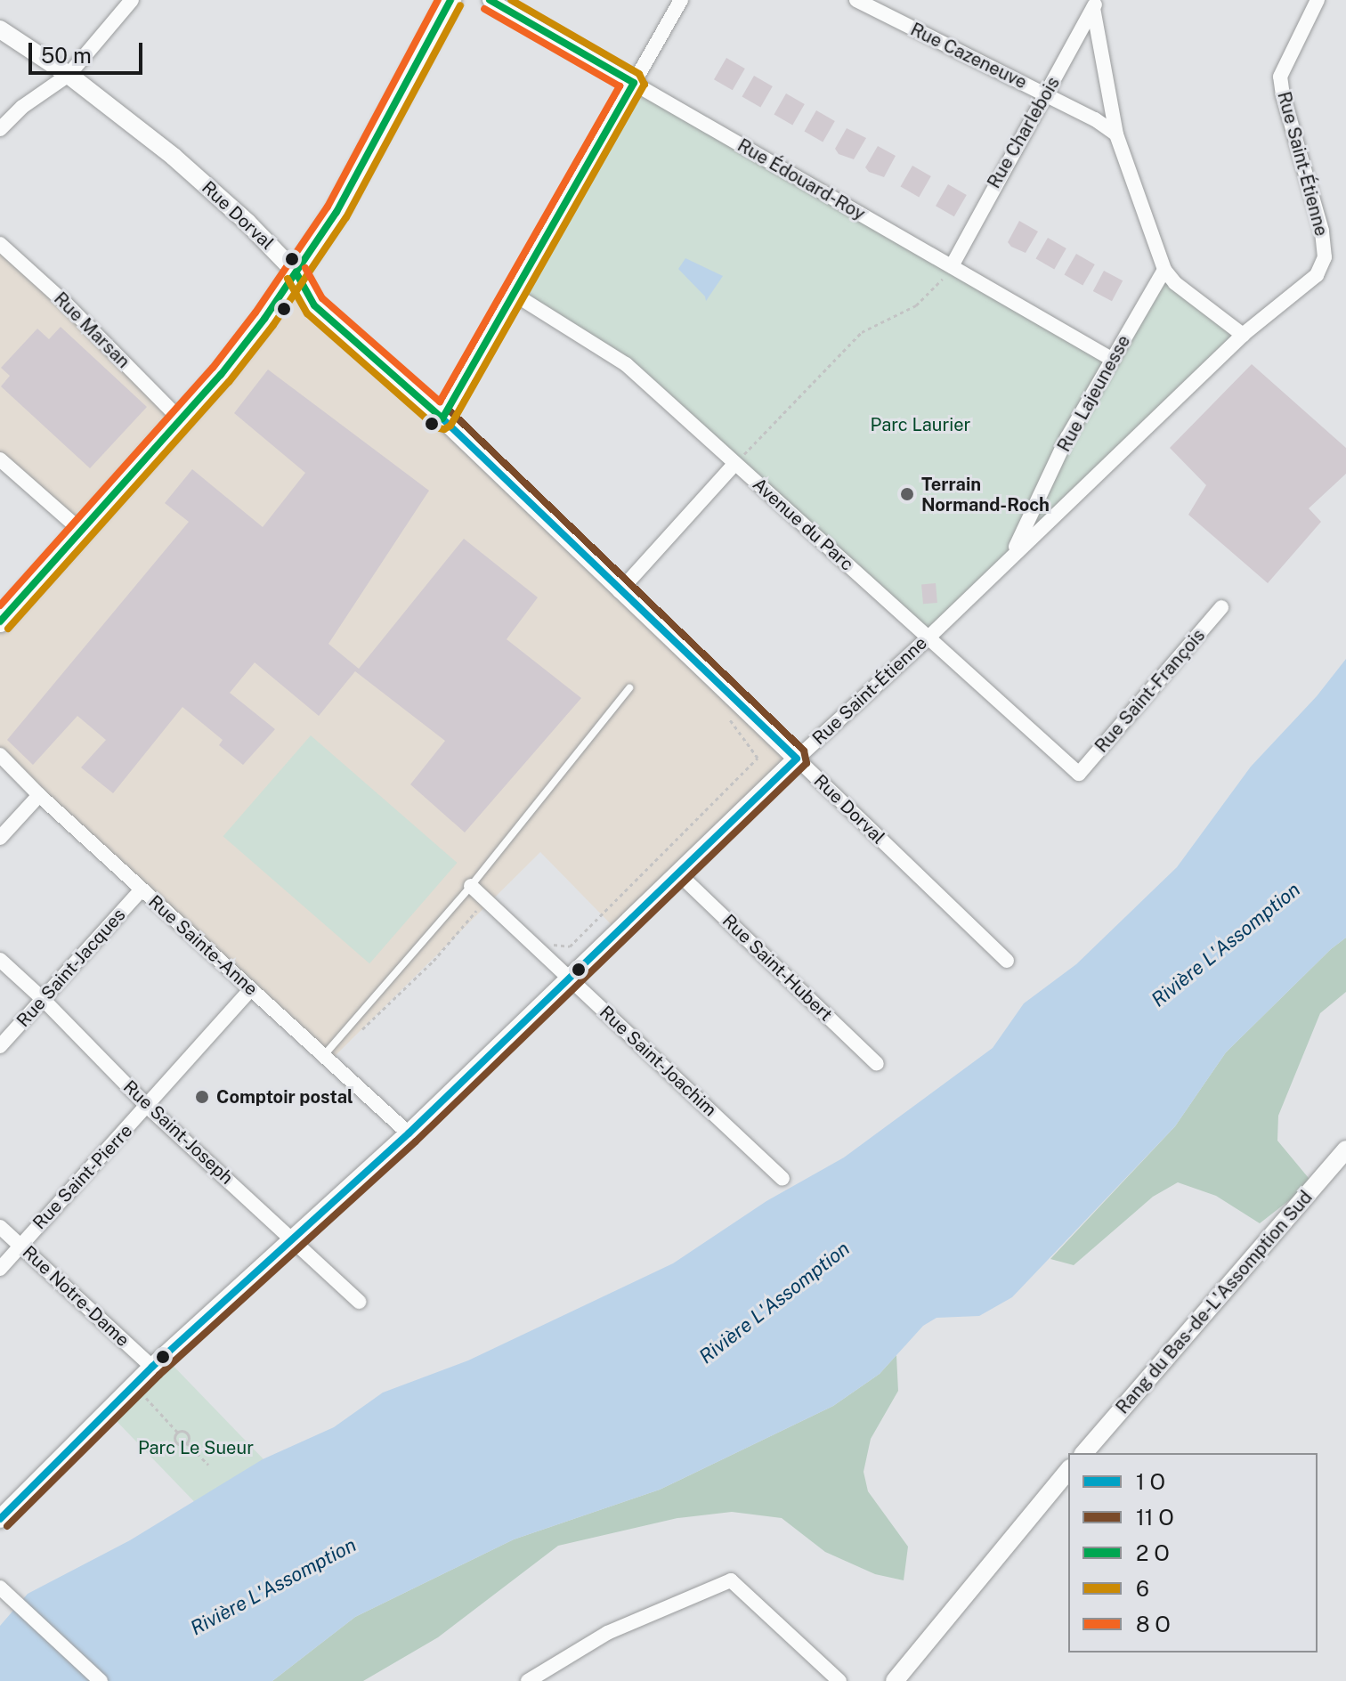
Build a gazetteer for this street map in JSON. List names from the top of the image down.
{
  "streets": {
    "street": [
      "Rue Cazeneuve",
      "Rue Charlebois",
      "Rue Saint-Étienne",
      "Rue Édouard-Roy",
      "Rue Dorval",
      "Rue Marsan",
      "Rue Lajeunesse",
      "Avenue du Parc",
      "Rue Saint-François",
      "Rue Sainte-Anne",
      "Rue Saint-Jacques",
      "Rue Saint-Hubert",
      "Rue Saint-Joachim",
      "Rue Saint-Joseph",
      "Rue Saint-Pierre",
      "Rue Notre-Dame",
      "Rang du Bas-de-L'Assomption Sud"
    ]
  },
  "crossings": [
    ["Rue Cazeneuve", "Rue Charlebois"],
    ["Rue Charlebois", "Rue Édouard-Roy"],
    ["Rue Saint-Étienne", "Rue Dorval"],
    ["Rue Saint-Étienne", "Rue Lajeunesse"],
    ["Rue Saint-Étienne", "Avenue du Parc"],
    ["Rue Saint-Étienne", "Rue Sainte-Anne"],
    ["Rue Saint-Étienne", "Rue Saint-Hubert"],
    ["Rue Saint-Étienne", "Rue Saint-Joachim"],
    ["Rue Saint-Étienne", "Rue Saint-Joseph"],
    ["Rue Saint-Étienne", "Rue Notre-Dame"],
    ["Rue Édouard-Roy", "Rue Lajeunesse"],
    ["Avenue du Parc", "Rue Saint-François"],
    ["Rue Sainte-Anne", "Rue Saint-Jacques"],
    ["Rue Sainte-Anne", "Rue Saint-Pierre"],
    ["Rue Saint-Jacques", "Rue Saint-Joseph"],
    ["Rue Saint-Joseph", "Rue Saint-Pierre"],
    ["Rue Saint-Pierre", "Rue Notre-Dame"]
  ],
  "water": ["Rivière L'Assomption"],
  "parks": ["Parc Laurier", "Parc Le Sueur"],
  "places": ["Terrain Normand-Roch", "Comptoir postal"],
  "lines": ["transit line 6"],
  "legend": [
    "1 O",
    "11 O",
    "2 O",
    "6",
    "8 O"
  ],
  "scale_bar": "50 m"
}
